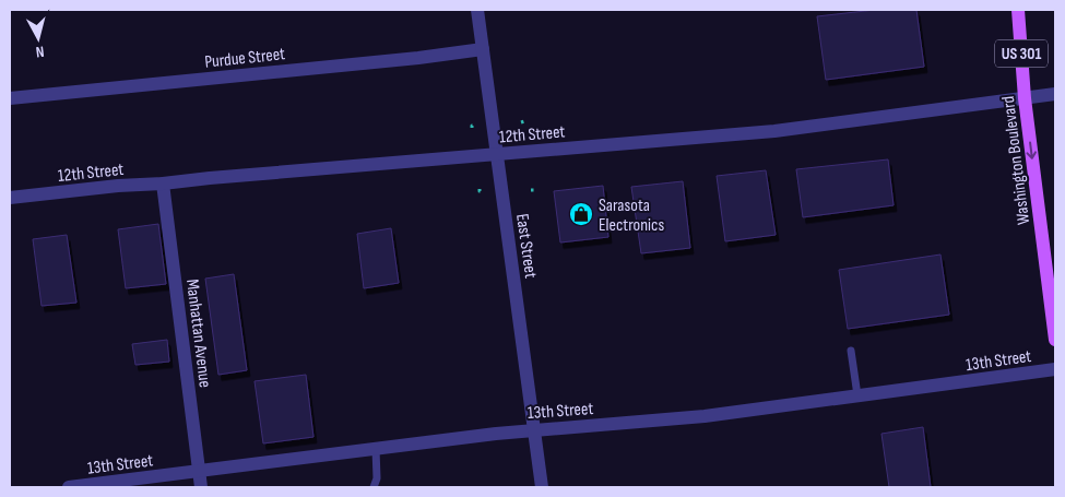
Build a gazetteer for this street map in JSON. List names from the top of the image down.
{
  "streets": {
    "main road": ["US 301", "Washington Boulevard"],
    "street": [
      "Purdue Street",
      "12th Street",
      "East Street",
      "Manhattan Avenue",
      "13th Street"
    ]
  },
  "crossings": [
    ["Purdue Street", "East Street"],
    ["12th Street", "Washington Boulevard"],
    ["12th Street", "East Street"],
    ["12th Street", "Manhattan Avenue"],
    ["East Street", "13th Street"],
    ["Manhattan Avenue", "13th Street"]
  ],
  "one_way": ["Washington Boulevard"],
  "places": {
    "shop": ["Sarasota Electronics"]
  },
  "north": "bottom"
}
